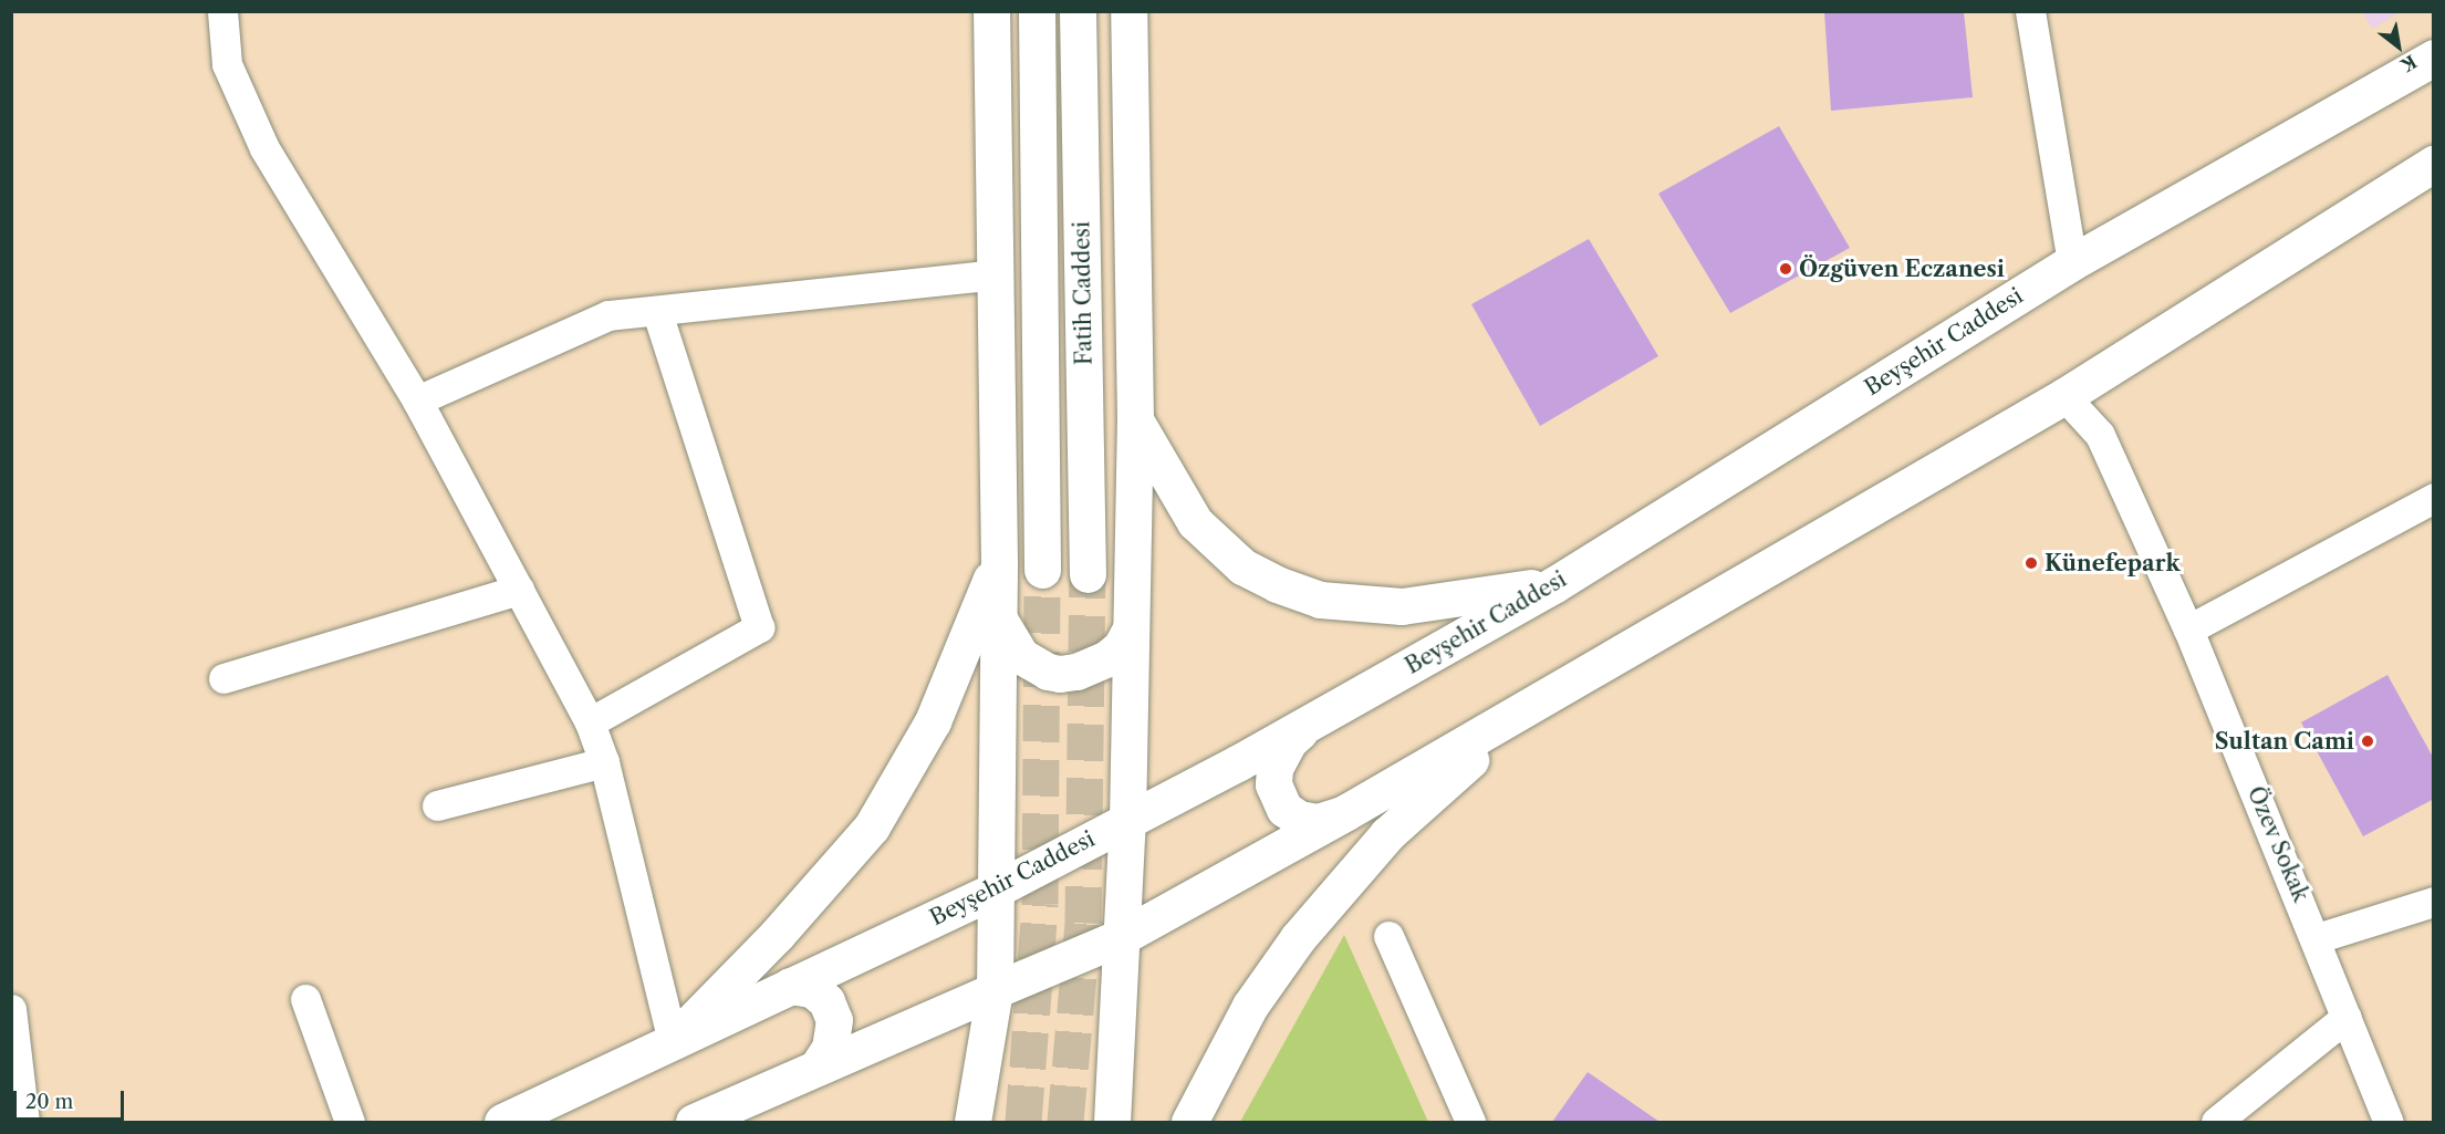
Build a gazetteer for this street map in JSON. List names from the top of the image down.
{
  "streets": {
    "main road": ["Fatih Caddesi", "Beyşehir Caddesi"],
    "street": ["Özev Sokak"]
  },
  "places": ["Özgüven Eczanesi", "Künefepark", "Sultan Cami"],
  "scale_bar": "20 m",
  "north": "bottom right"
}
